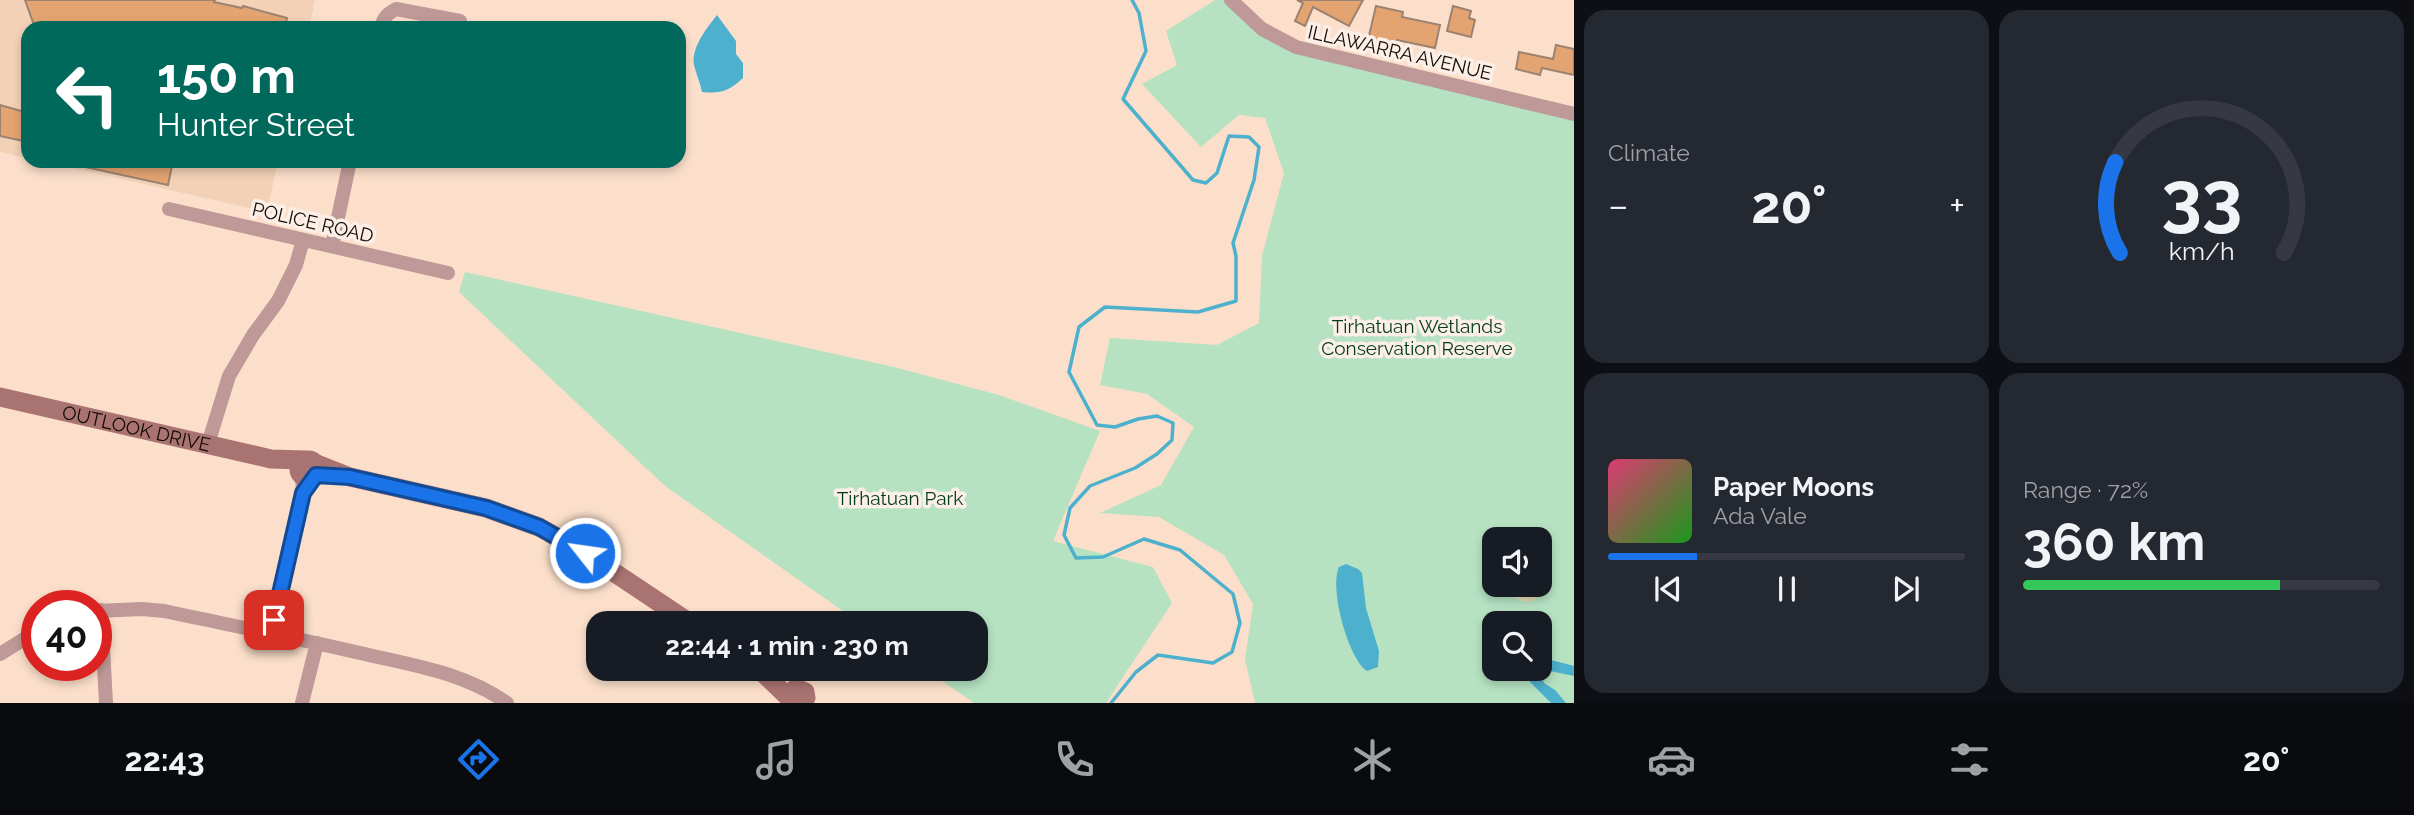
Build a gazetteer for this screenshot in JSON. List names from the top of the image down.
{
  "streets": {
    "street": ["ILLAWARRA AVENUE", "POLICE ROAD", "OUTLOOK DRIVE"]
  },
  "parks": ["Tirhatuan Wetlands Conservation Reserve", "Tirhatuan Park"],
  "page": {
    "tile": [
      "Climate",
      ["Range · 72%", "360 km"]
    ],
    "turn": ["150 m", "Hunter Street"],
    "heat": ["−", "20°", "+"],
    "song": ["Paper Moons", "Ada Vale"],
    "limit": "40",
    "trip": "22:44 · 1 min · 230 m",
    "tabs": ["22:43", "20°"],
    "gauge": ["33", "km/h"]
  }
}
